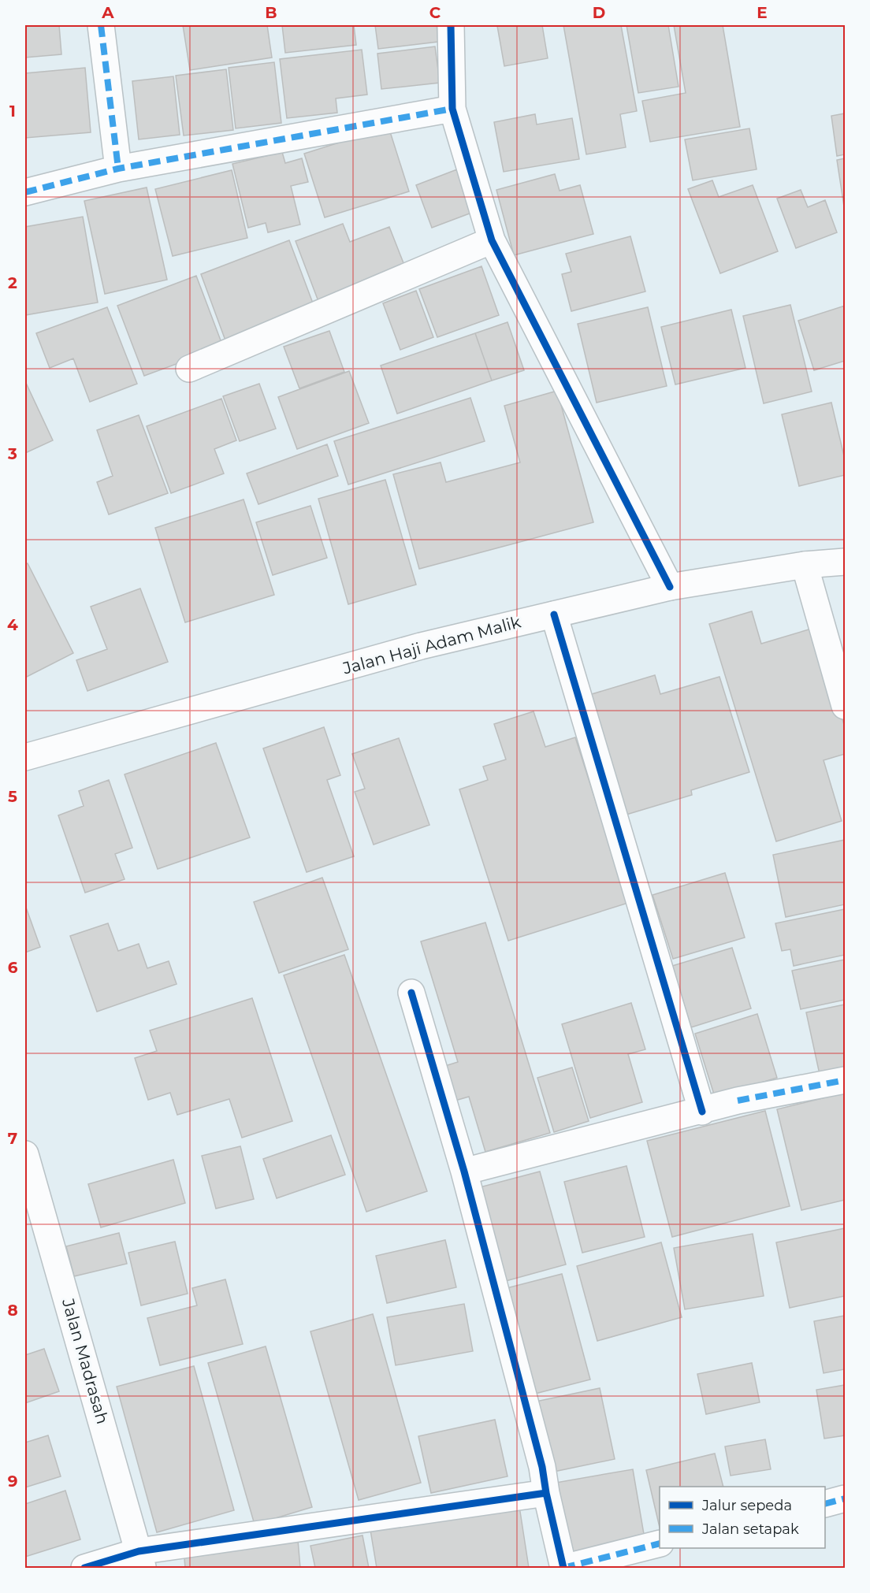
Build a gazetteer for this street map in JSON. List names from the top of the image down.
{
  "streets": {
    "street": ["Jalan Haji Adam Malik", "Jalan Madrasah"]
  },
  "legend": ["Jalur sepeda", "Jalan setapak"],
  "grid": {
    "columns": [
      "A",
      "B",
      "C",
      "D",
      "E"
    ],
    "rows": [
      "1",
      "2",
      "3",
      "4",
      "5",
      "6",
      "7",
      "8",
      "9"
    ]
  }
}
